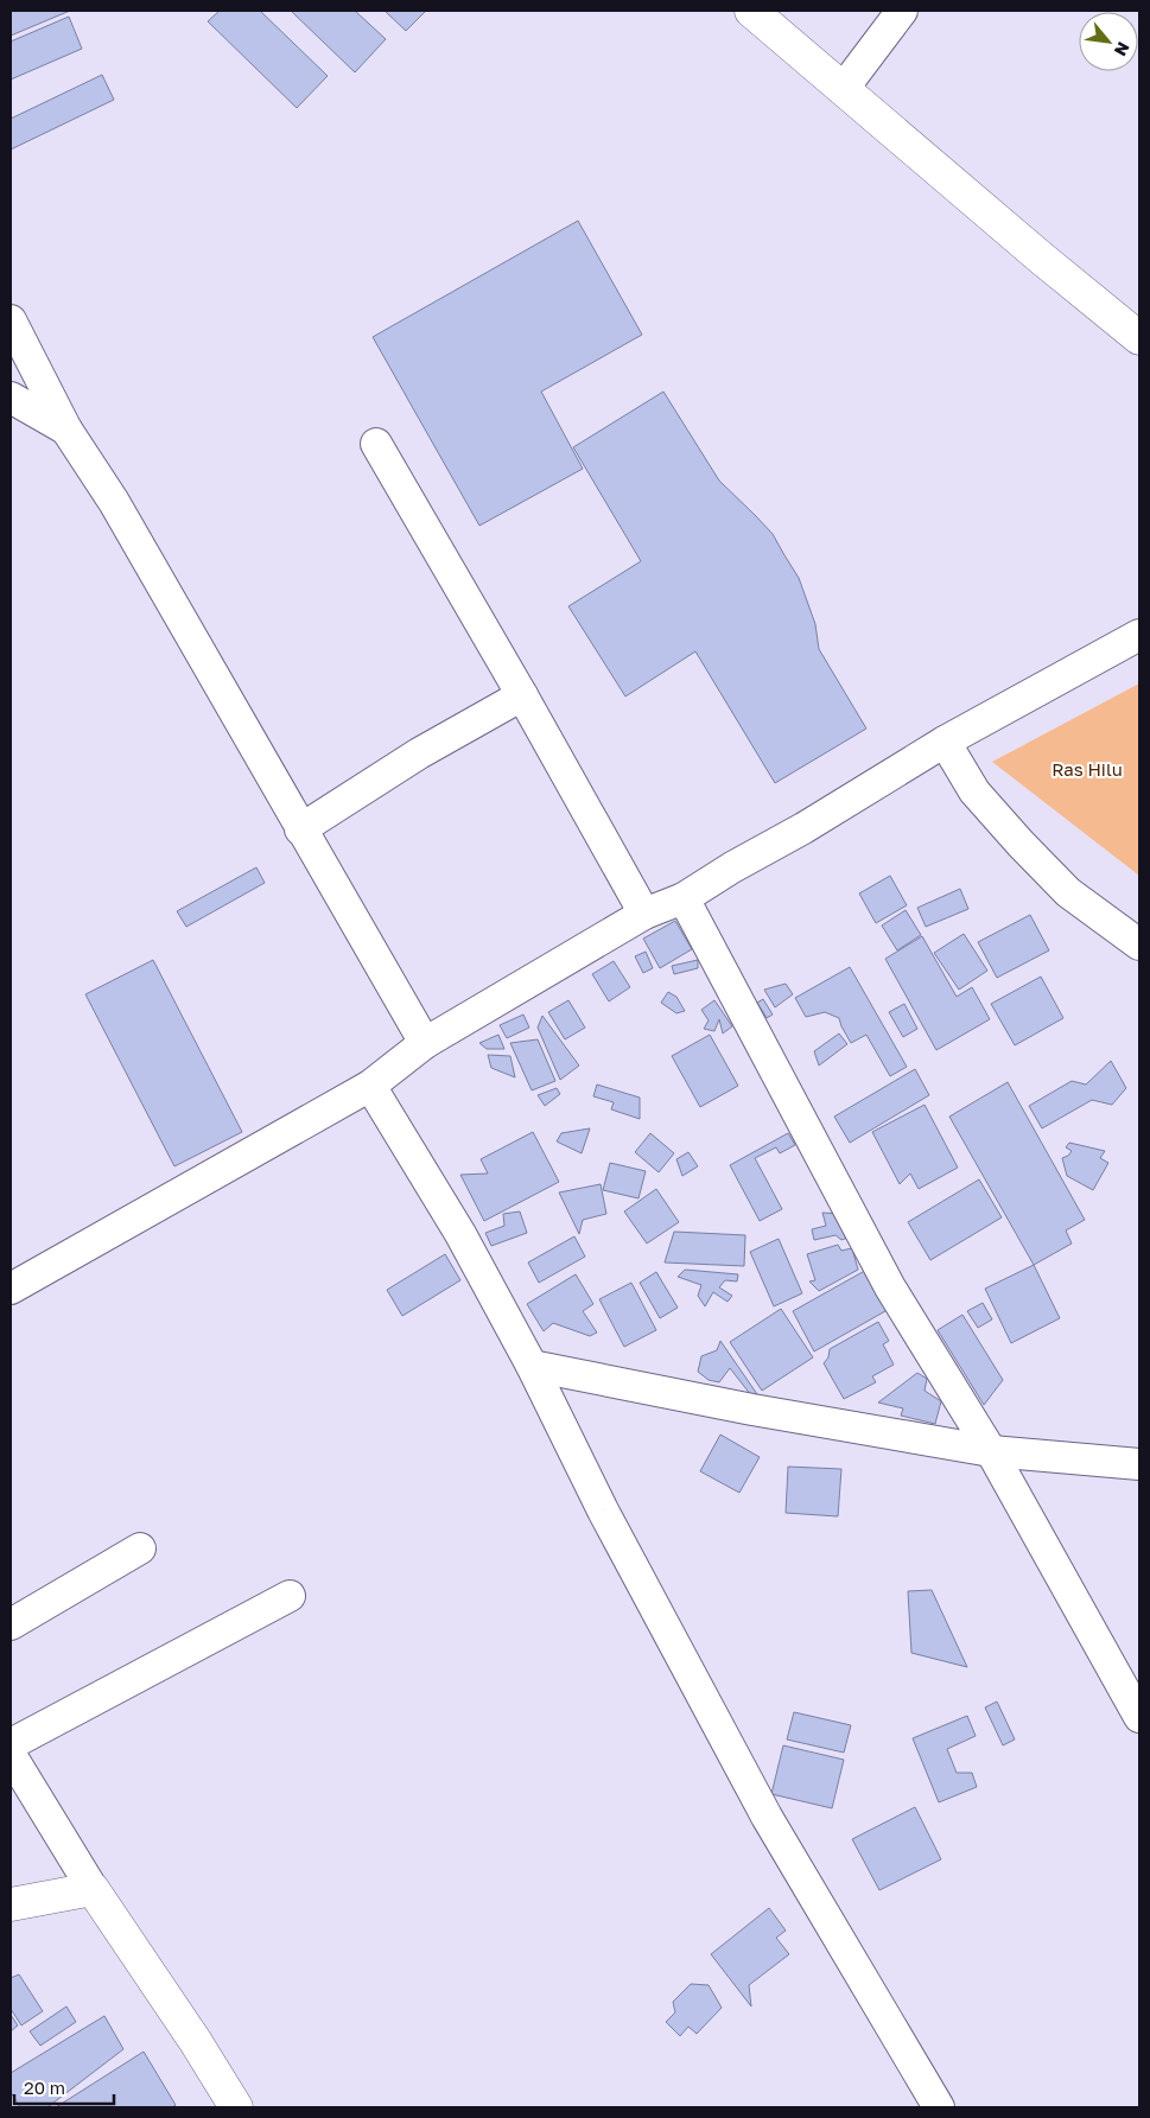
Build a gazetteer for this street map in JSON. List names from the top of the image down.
{
  "parks": ["Ras Hilu"],
  "scale_bar": "20 m",
  "north": "bottom right"
}
